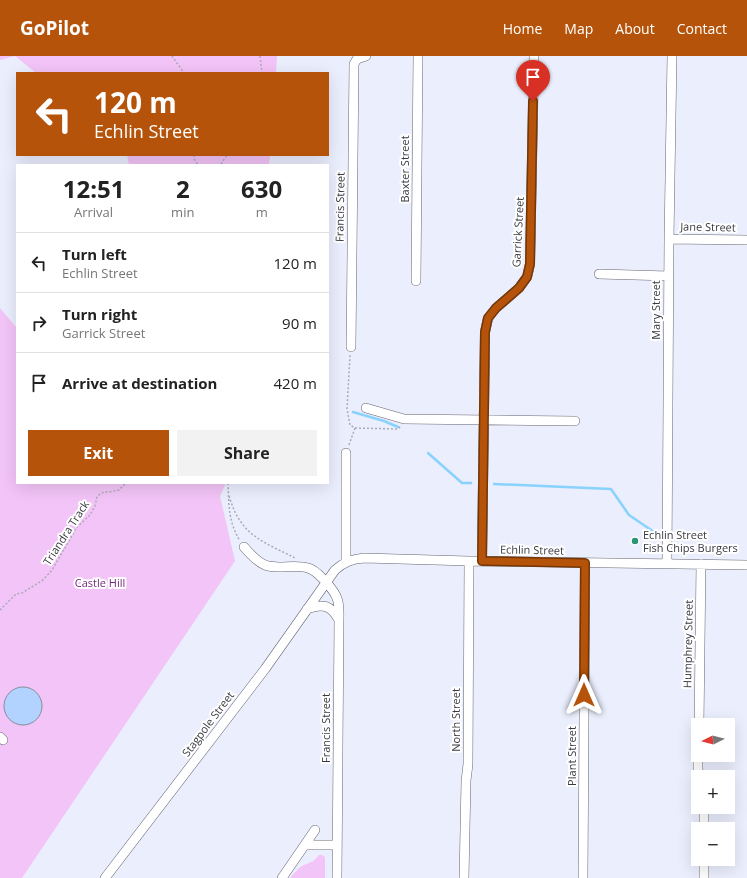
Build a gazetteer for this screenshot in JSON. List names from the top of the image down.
{
  "streets": {
    "street": [
      "Baxter Street",
      "Francis Street",
      "Jane Street",
      "Garrick Street",
      "Mary Street",
      "Echlin Street",
      "Humphrey Street",
      "North Street",
      "Stagpole Street",
      "Plant Street"
    ],
    "path": ["Triandra Track"]
  },
  "crossings": [
    ["Francis Street", "Stagpole Street"],
    ["Jane Street", "Mary Street"],
    ["Garrick Street", "Echlin Street"],
    ["Mary Street", "Echlin Street"],
    ["Echlin Street", "Humphrey Street"],
    ["Echlin Street", "North Street"],
    ["Echlin Street", "Plant Street"]
  ],
  "parks": ["Castle Hill"],
  "places": ["Echlin Street Fish Chips Burgers"],
  "north": "left",
  "page": {
    "header": "GoPilot",
    "nav": [
      "Home",
      "Map",
      "About",
      "Contact"
    ],
    "turn": ["120 m", "Echlin Street"],
    "eta": [
      "12:51",
      "Arrival",
      "2",
      "min",
      "630",
      "m"
    ],
    "list": [
      {
        "name": "Turn left",
        "note": "Echlin Street",
        "value": "120 m"
      },
      {
        "name": "Turn right",
        "note": "Garrick Street",
        "value": "90 m"
      },
      {
        "name": "Arrive at destination",
        "value": "420 m"
      }
    ],
    "buttons": ["Exit", "Share"],
    "map_buttons": ["+", "−"]
  }
}
